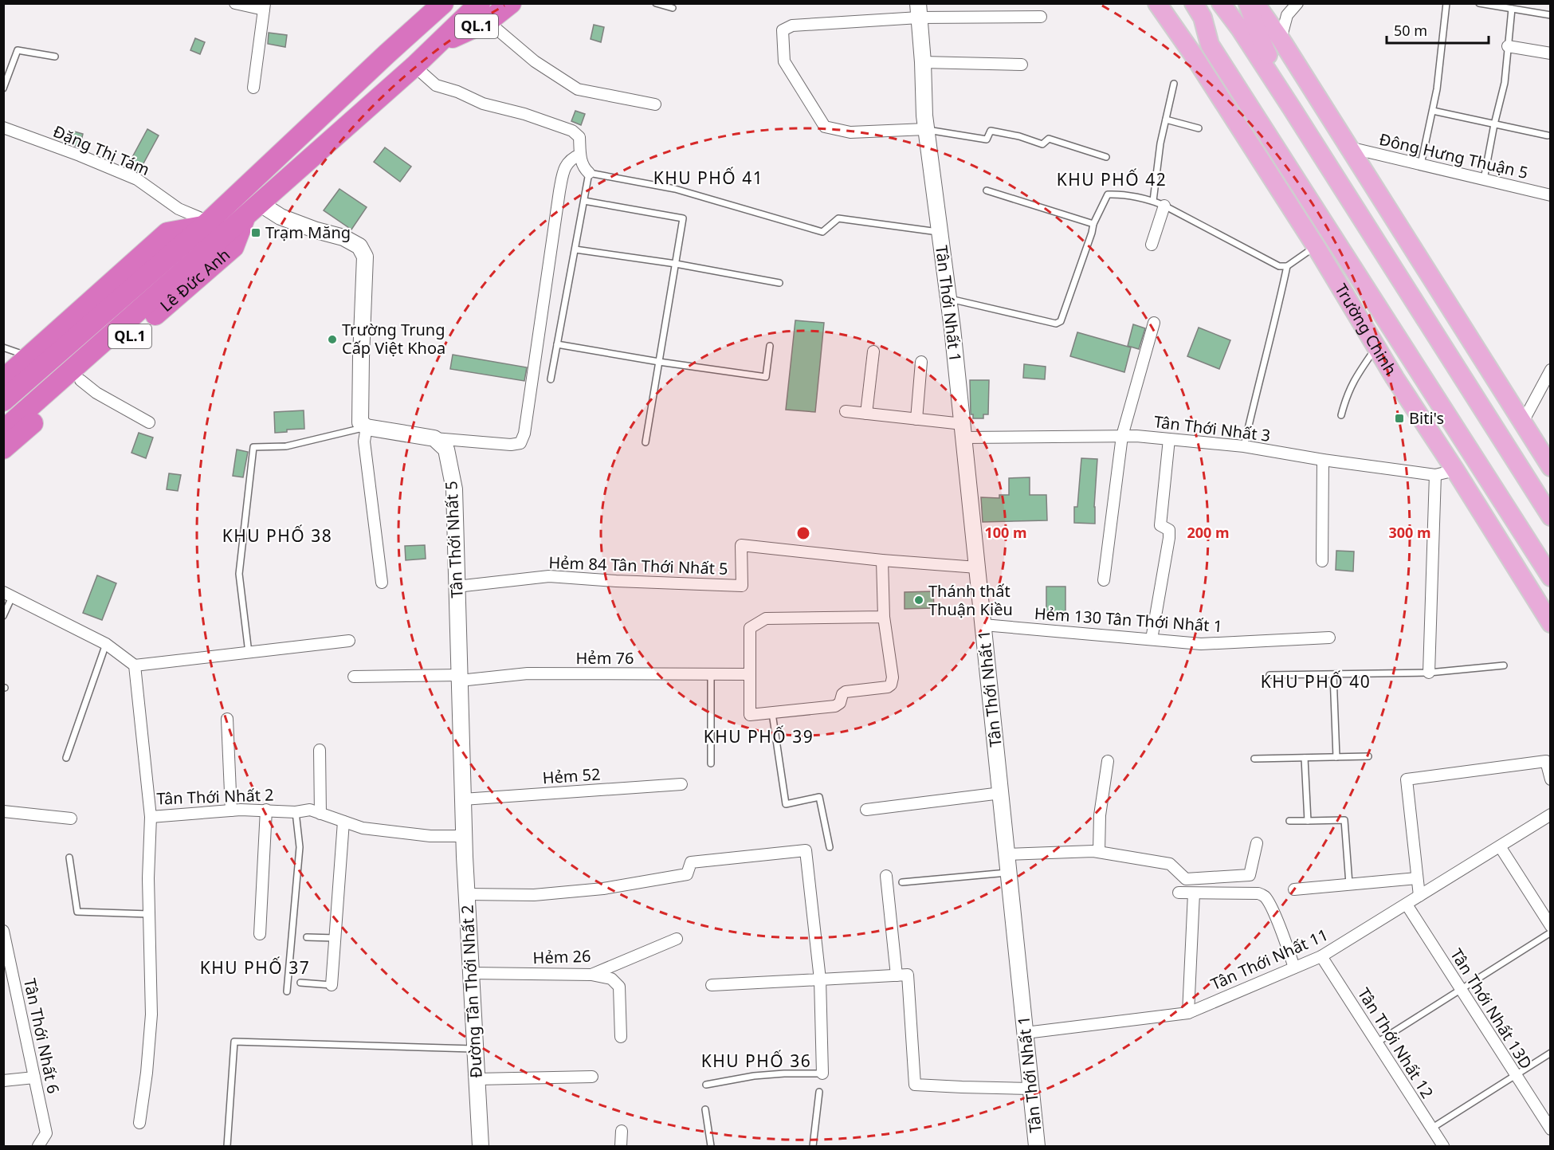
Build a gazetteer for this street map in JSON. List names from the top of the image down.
{
  "streets": {
    "highway": ["QL.1", "Lê Đức Anh"],
    "main road": ["Trường Chinh"],
    "street": [
      "Đặng Thị Tám",
      "Đông Hưng Thuận 5",
      "Tân Thới Nhất 1",
      "Tân Thới Nhất 3",
      "Tân Thới Nhất 5",
      "Hẻm 84 Tân Thới Nhất 5",
      "Hẻm 130 Tân Thới Nhất 1",
      "Hẻm 76",
      "Hẻm 52",
      "Tân Thới Nhất 2",
      "Hẻm 26",
      "Tân Thới Nhất 11",
      "Đường Tân Thới Nhất 2",
      "Tân Thới Nhất 13D",
      "Tân Thới Nhất 6",
      "Tân Thới Nhất 12"
    ]
  },
  "crossings": [
    ["QL.1", "Đặng Thị Tám"],
    ["Tân Thới Nhất 1", "Tân Thới Nhất 3"],
    ["Tân Thới Nhất 1", "Hẻm 84 Tân Thới Nhất 5"],
    ["Tân Thới Nhất 1", "Hẻm 130 Tân Thới Nhất 1"],
    ["Tân Thới Nhất 1", "Tân Thới Nhất 11"],
    ["Trường Chinh", "Tân Thới Nhất 3"],
    ["Tân Thới Nhất 5", "Hẻm 84 Tân Thới Nhất 5"],
    ["Tân Thới Nhất 5", "Hẻm 76"],
    ["Tân Thới Nhất 5", "Hẻm 52"],
    ["Tân Thới Nhất 5", "Tân Thới Nhất 2"],
    ["Tân Thới Nhất 5", "Đường Tân Thới Nhất 2"],
    ["Tân Thới Nhất 2", "Đường Tân Thới Nhất 2"],
    ["Hẻm 26", "Đường Tân Thới Nhất 2"],
    ["Tân Thới Nhất 11", "Tân Thới Nhất 13D"],
    ["Tân Thới Nhất 11", "Tân Thới Nhất 12"]
  ],
  "districts": [
    "KHU PHỐ 41",
    "KHU PHỐ 42",
    "KHU PHỐ 38",
    "KHU PHỐ 40",
    "KHU PHỐ 39",
    "KHU PHỐ 37",
    "KHU PHỐ 36"
  ],
  "places": {
    "transit": ["Trạm Măng", "Biti's"],
    "other": ["Trường Trung Cấp Việt Khoa", "Thánh thất Thuận Kiều"]
  },
  "scale_bar": "50 m",
  "rings": ["100 m", "200 m", "300 m"]
}
